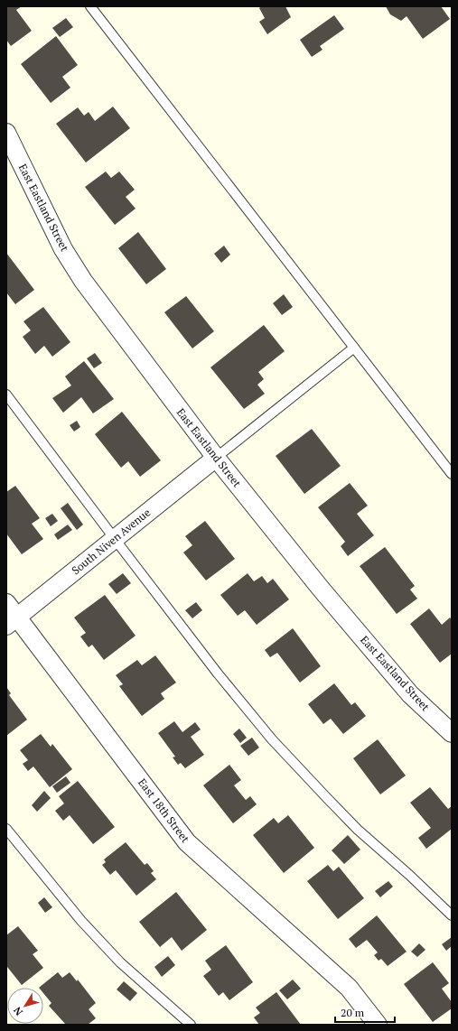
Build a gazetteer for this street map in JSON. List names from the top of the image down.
{
  "streets": {
    "street": ["East Eastland Street", "South Niven Avenue", "East 18th Street"]
  },
  "crossings": [
    ["East Eastland Street", "South Niven Avenue"],
    ["South Niven Avenue", "East 18th Street"]
  ],
  "scale_bar": "20 m",
  "north": "bottom left"
}
